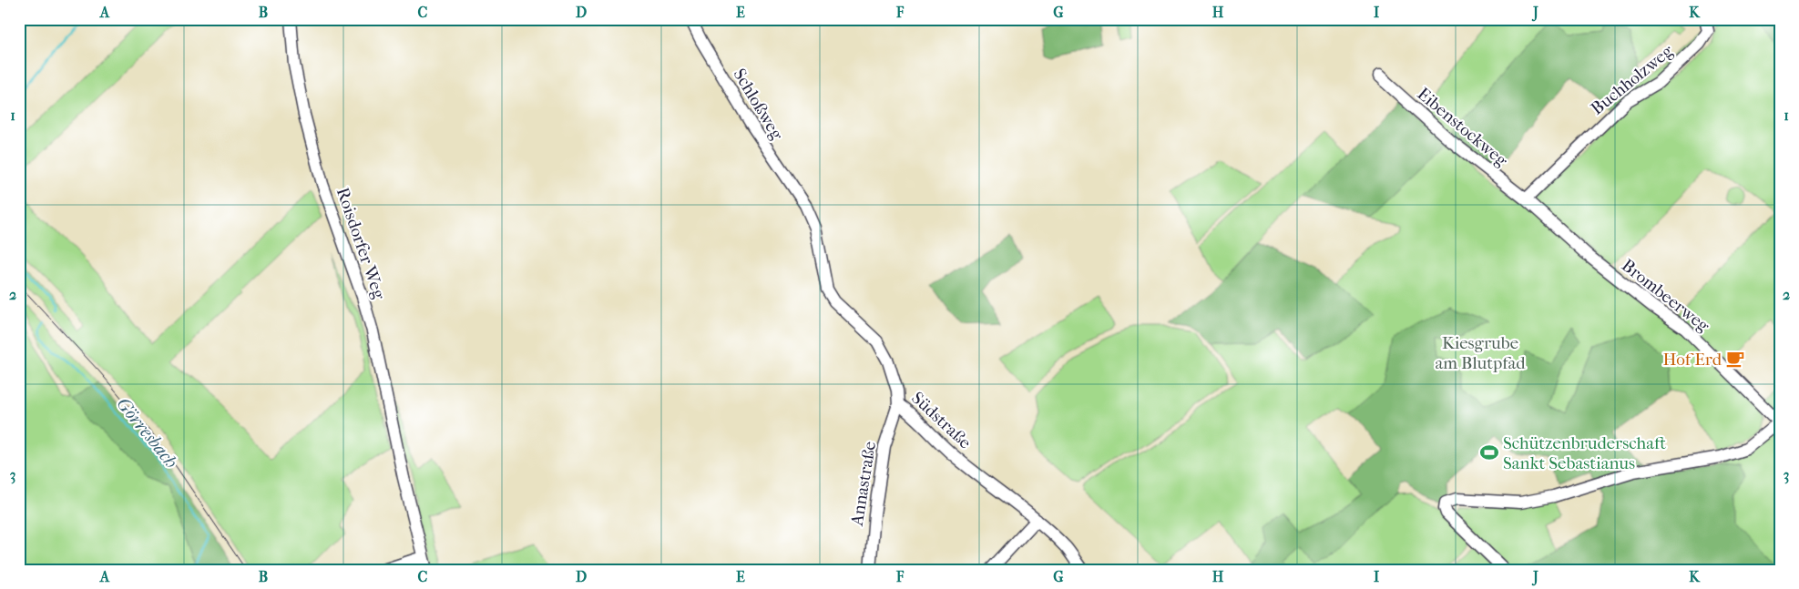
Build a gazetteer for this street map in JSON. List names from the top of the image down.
{
  "streets": {
    "street": [
      "Buchholzweg",
      "Schloßweg",
      "Eibenstockweg",
      "Roisdorfer Weg",
      "Brombeerweg",
      "Südstraße",
      "Annastraße"
    ]
  },
  "crossings": [
    ["Buchholzweg", "Eibenstockweg"],
    ["Buchholzweg", "Brombeerweg"],
    ["Schloßweg", "Südstraße"],
    ["Eibenstockweg", "Brombeerweg"],
    ["Südstraße", "Annastraße"]
  ],
  "water": ["Görresbach"],
  "parks": ["Kiesgrube am Blutpfad"],
  "places": {
    "cafe": ["Hof Erd"],
    "sports": ["Schützenbruderschaft Sankt Sebastianus"]
  },
  "grid": {
    "columns": [
      "A",
      "B",
      "C",
      "D",
      "E",
      "F",
      "G",
      "H",
      "I",
      "J",
      "K"
    ],
    "rows": ["1", "2", "3"]
  }
}
